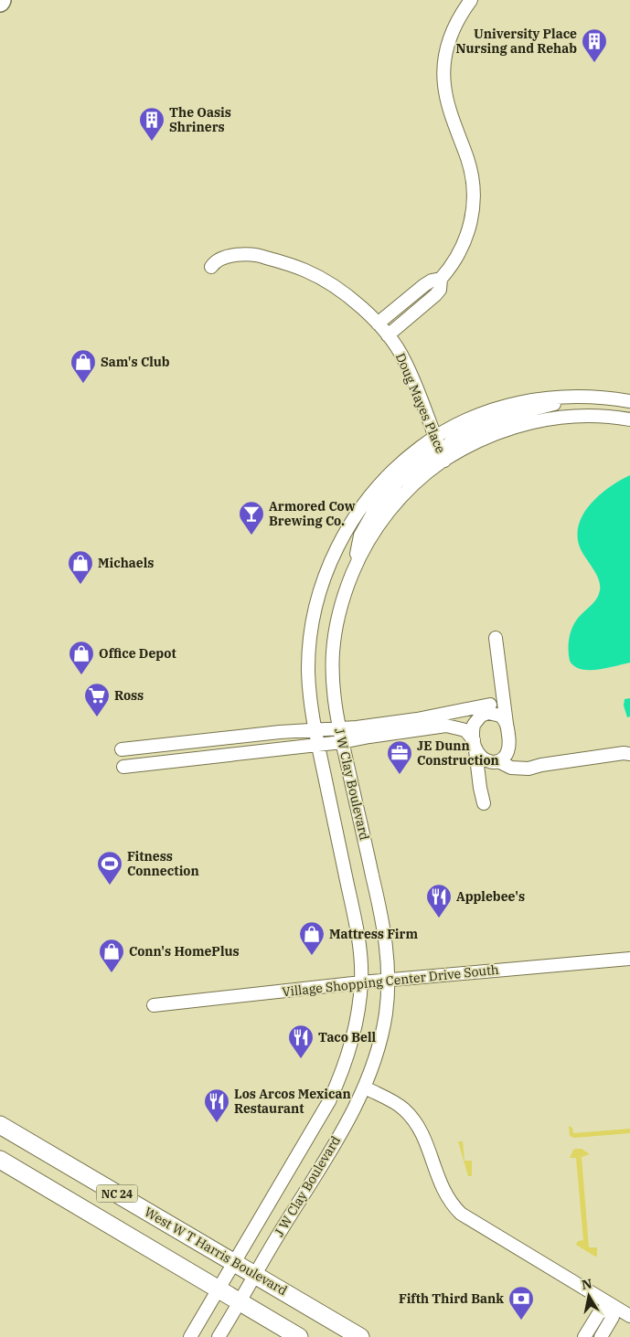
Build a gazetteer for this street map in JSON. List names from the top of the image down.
{
  "streets": {
    "main road": ["NC 24", "West W T Harris Boulevard"],
    "street": ["Doug Mayes Place", "J W Clay Boulevard", "Village Shopping Center Drive South"]
  },
  "crossings": [
    ["Doug Mayes Place", "J W Clay Boulevard"],
    ["J W Clay Boulevard", "Village Shopping Center Drive South"],
    ["J W Clay Boulevard", "NC 24"],
    ["J W Clay Boulevard", "West W T Harris Boulevard"]
  ],
  "places": {
    "building": ["University Place Nursing and Rehab", "The Oasis Shriners"],
    "shop": [
      "Sam's Club",
      "Michaels",
      "Office Depot",
      "Mattress Firm",
      "Conn's HomePlus"
    ],
    "bar": ["Armored Cow Brewing Co."],
    "supermarket": ["Ross"],
    "office": ["JE Dunn Construction"],
    "sports": ["Fitness Connection"],
    "restaurant": ["Applebee's", "Taco Bell", "Los Arcos Mexican Restaurant"],
    "bank": ["Fifth Third Bank"]
  },
  "north": "top"
}
